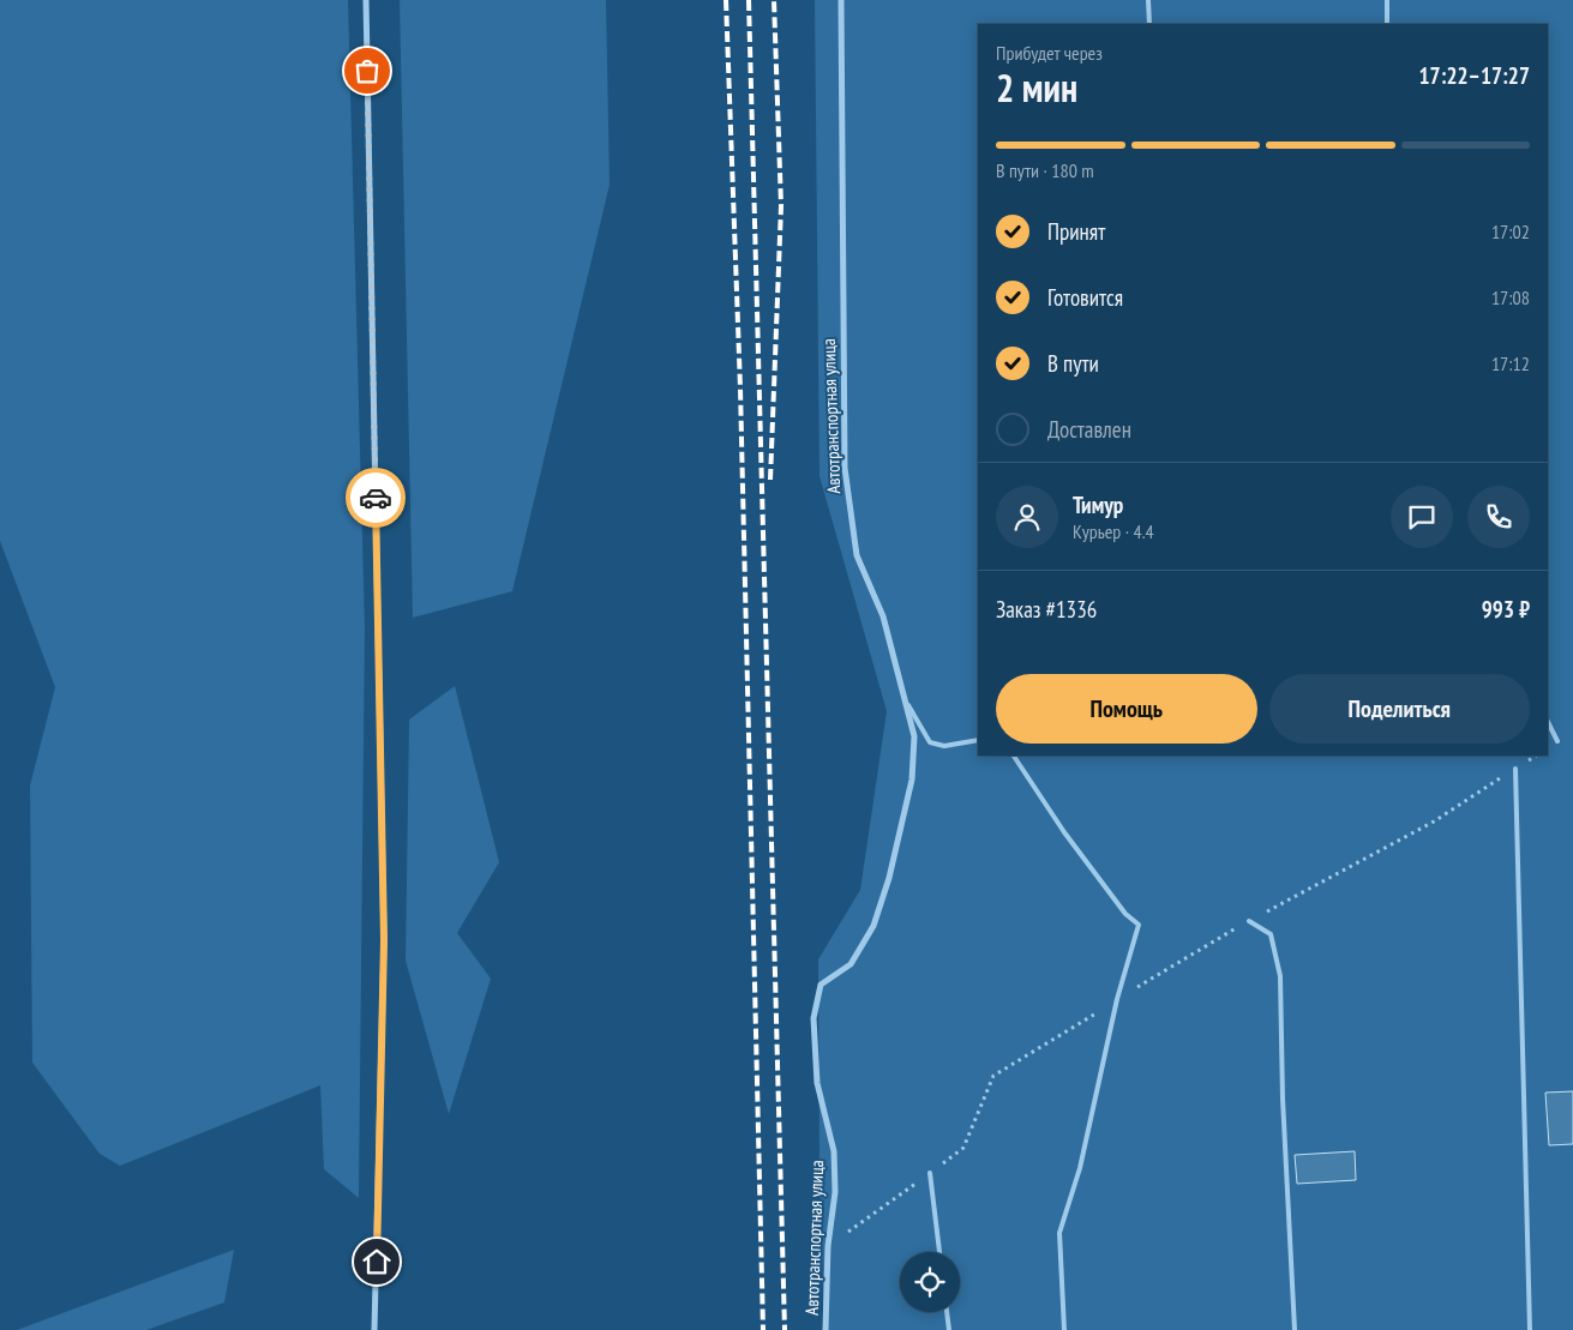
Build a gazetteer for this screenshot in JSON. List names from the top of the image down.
{
  "streets": {
    "street": ["Автотранспортная улица"]
  },
  "page": {
    "heading": ["2 мин", "Прибудет через", "17:22–17:27"],
    "panel": [
      "Тимур",
      "Курьер · 4.4",
      "Заказ #1336",
      "993 ₽"
    ],
    "bar": "В пути · 180 m",
    "list": [
      ["Принят", "17:02"],
      ["Готовится", "17:08"],
      ["В пути", "17:12"],
      "Доставлен"
    ],
    "buttons": ["Помощь", "Поделиться"]
  }
}
